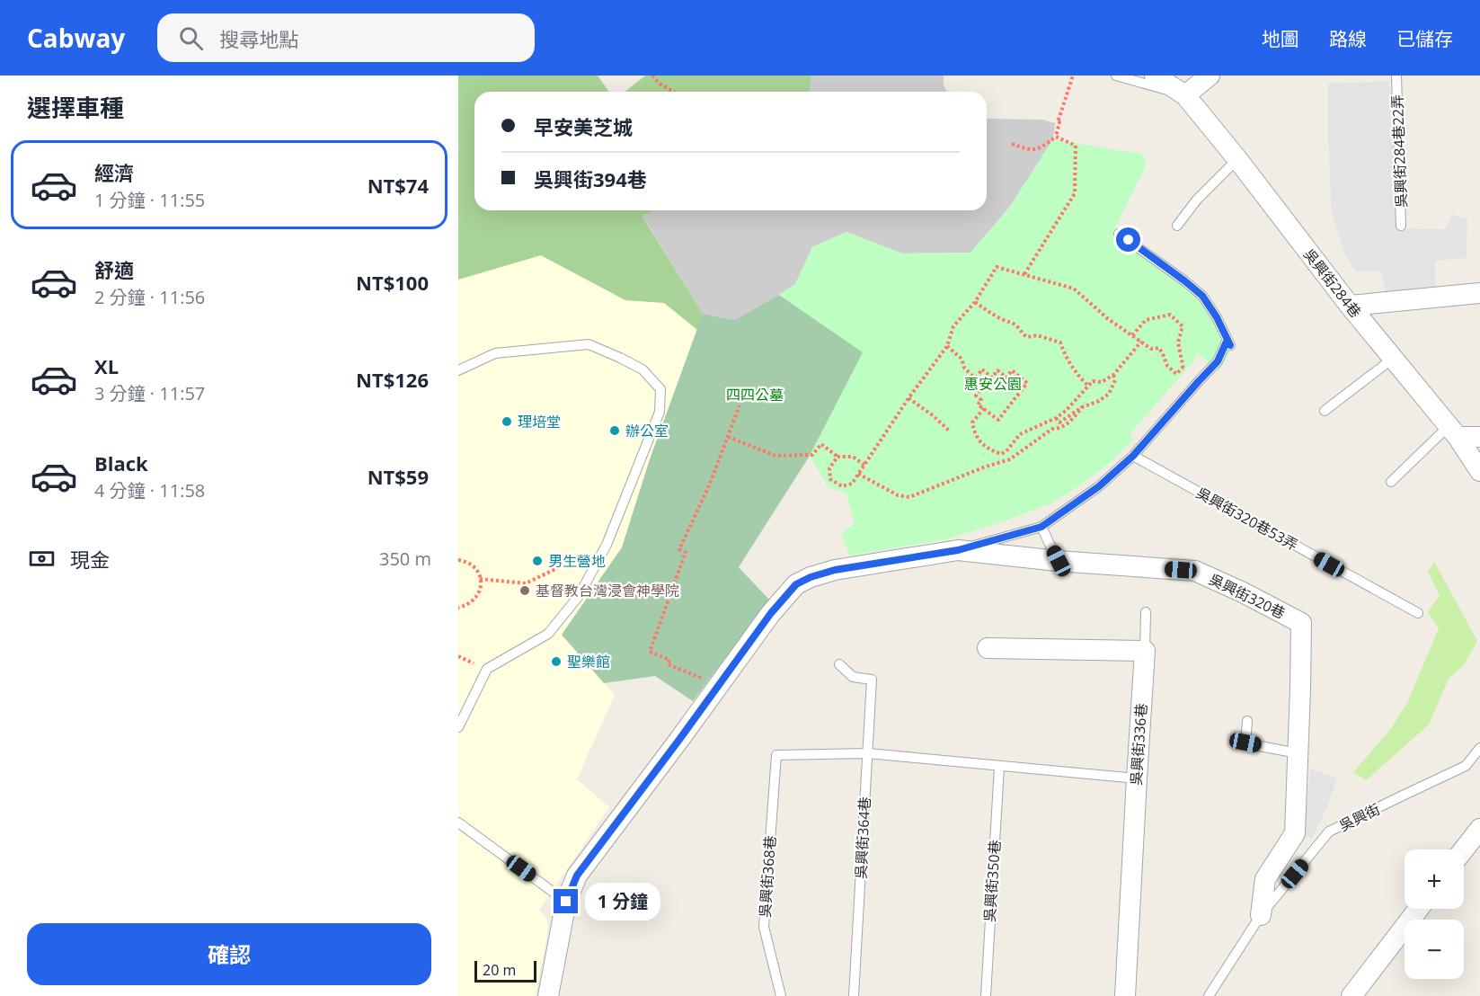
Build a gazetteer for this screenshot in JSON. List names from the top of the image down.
{
  "streets": {
    "street": ["吳興街284巷", "吳興街320巷", "吳興街336巷"],
    "lane": [
      "吳興街284巷22弄",
      "吳興街320巷53弄",
      "吳興街",
      "吳興街364巷",
      "吳興街368巷",
      "吳興街350巷"
    ]
  },
  "crossings": [
    ["吳興街320巷", "吳興街"],
    ["吳興街364巷", "吳興街368巷"]
  ],
  "parks": ["惠安公園", "四四公墓"],
  "places": [
    "理培堂",
    "辦公室",
    "男生營地",
    "基督教台灣浸會神學院",
    "聖樂館"
  ],
  "scale_bar": "20 m",
  "page": {
    "header": "Cabway",
    "search": "搜尋地點",
    "nav": ["地圖", "路線", "已儲存"],
    "heading": "選擇車種",
    "banner": ["早安美芝城", "吳興街394巷"],
    "list": [
      {
        "name": "經濟",
        "note": "1 分鐘 · 11:55",
        "value": "NT$74"
      },
      {
        "name": "舒適",
        "note": "2 分鐘 · 11:56",
        "value": "NT$100"
      },
      {
        "name": "XL",
        "note": "3 分鐘 · 11:57",
        "value": "NT$126"
      },
      {
        "name": "Black",
        "note": "4 分鐘 · 11:58",
        "value": "NT$59"
      }
    ],
    "pay": ["現金", "350 m"],
    "map_buttons": ["+", "−"],
    "bubble": "1 分鐘",
    "buttons": "確認",
    "scale": "20 m"
  }
}
